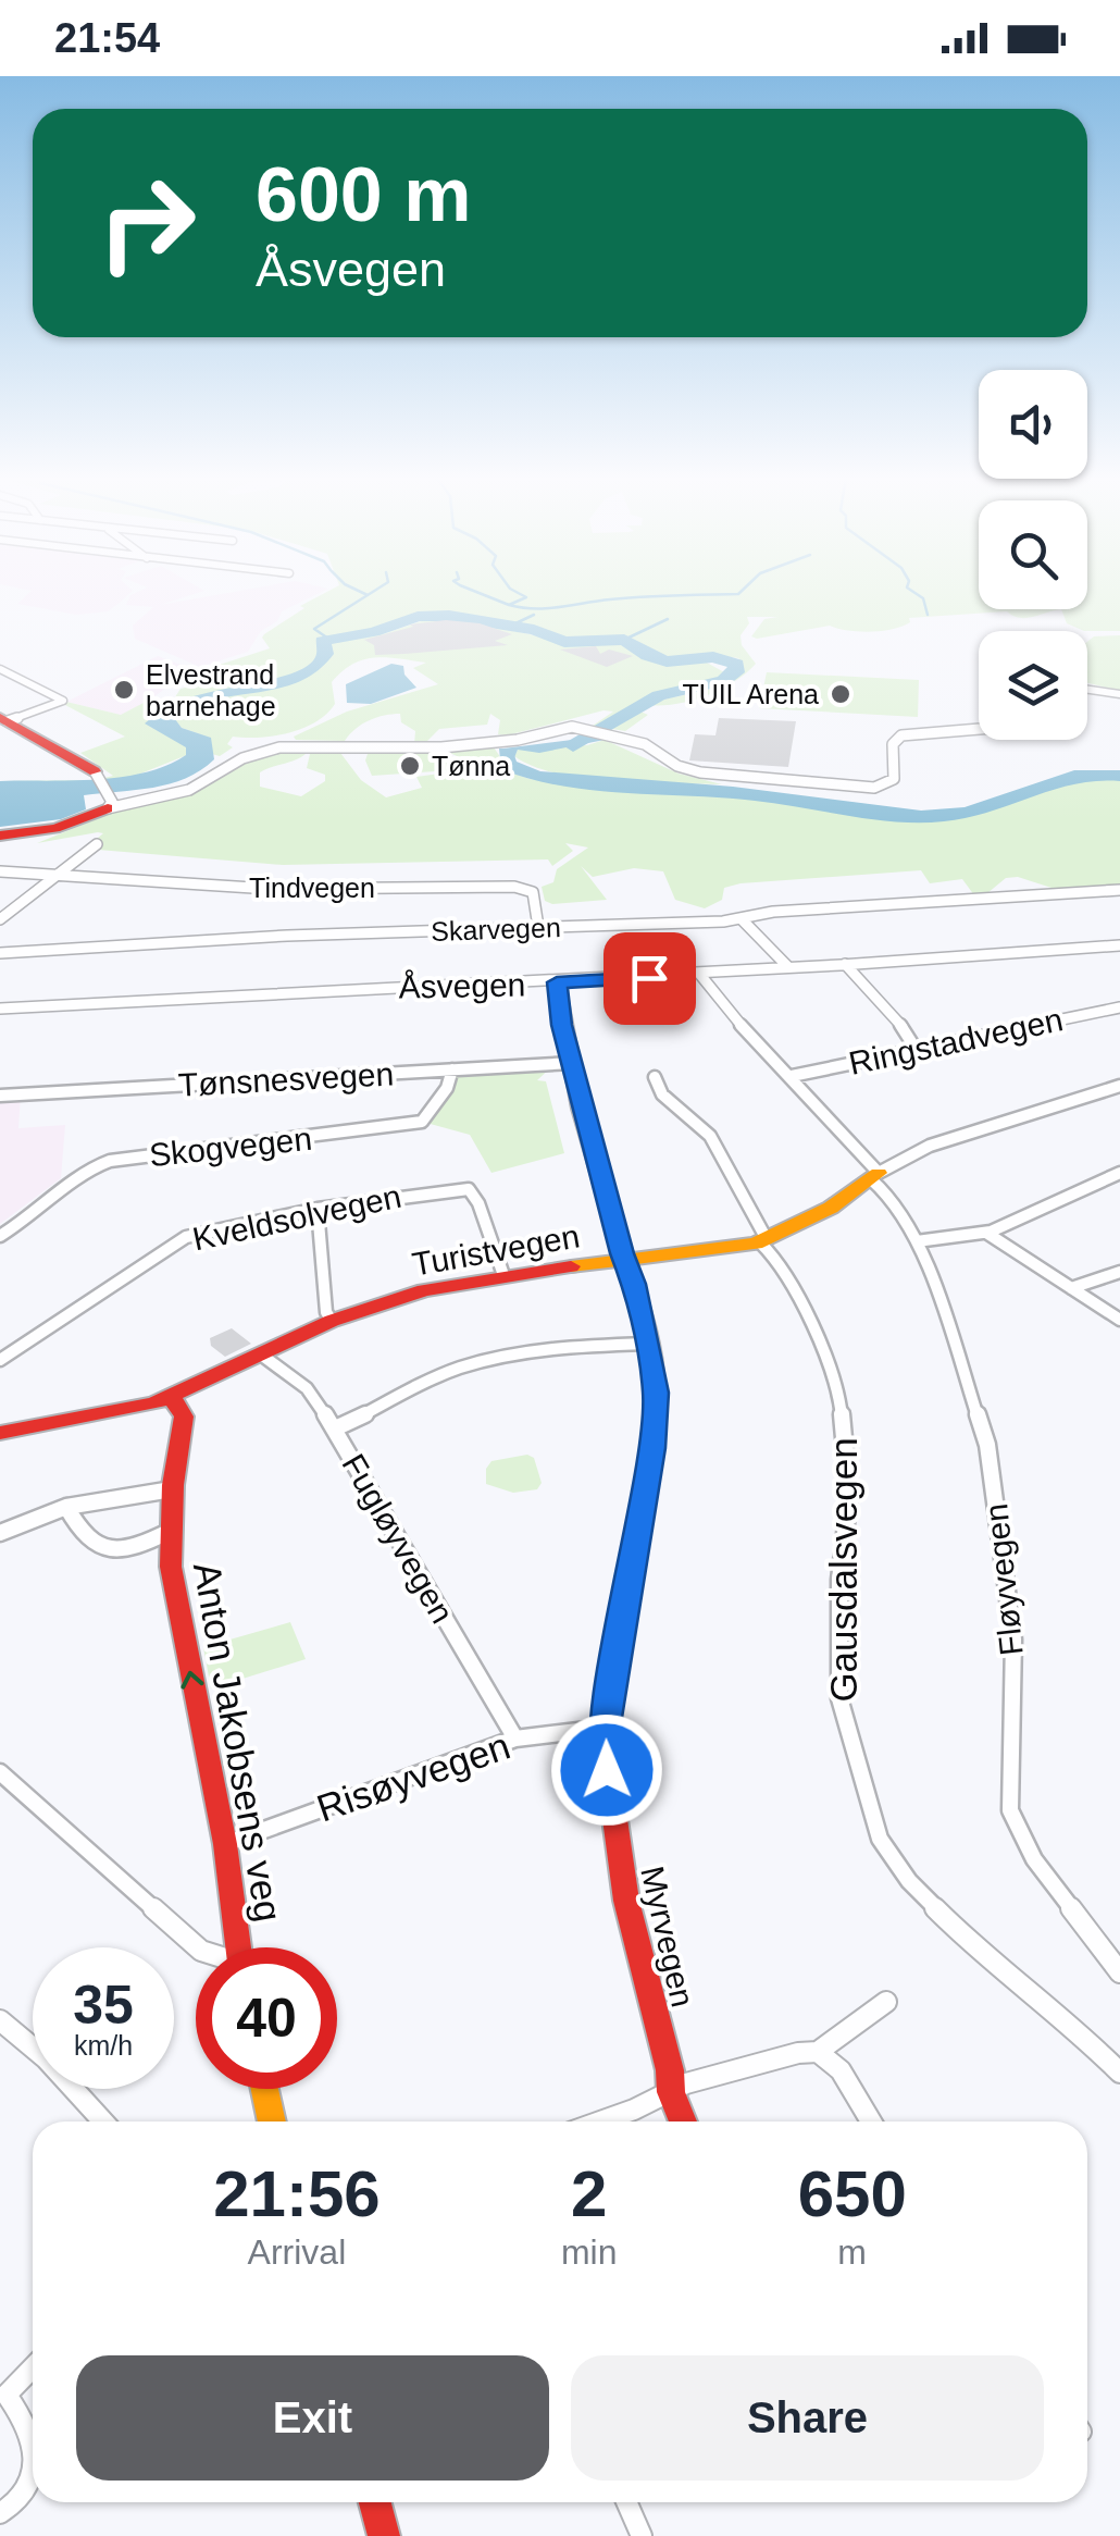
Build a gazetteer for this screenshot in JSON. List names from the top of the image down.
{
  "streets": {
    "street": [
      "Tindvegen",
      "Skarvegen",
      "Åsvegen",
      "Ringstadvegen",
      "Tønsnesvegen",
      "Skogvegen",
      "Kveldsolvegen",
      "Turistvegen",
      "Fugløyvegen",
      "Gausdalsvegen",
      "Fløyvegen",
      "Anton Jakobsens veg",
      "Risøyvegen",
      "Myrvegen"
    ]
  },
  "crossings": [
    ["Tindvegen", "Skarvegen"],
    ["Åsvegen", "Fløyvegen"],
    ["Åsvegen", "Myrvegen"],
    ["Ringstadvegen", "Fløyvegen"],
    ["Tønsnesvegen", "Skogvegen"],
    ["Tønsnesvegen", "Myrvegen"],
    ["Kveldsolvegen", "Turistvegen"],
    ["Turistvegen", "Fugløyvegen"],
    ["Turistvegen", "Gausdalsvegen"],
    ["Turistvegen", "Fløyvegen"],
    ["Turistvegen", "Anton Jakobsens veg"],
    ["Turistvegen", "Myrvegen"],
    ["Fugløyvegen", "Risøyvegen"],
    ["Anton Jakobsens veg", "Risøyvegen"],
    ["Risøyvegen", "Myrvegen"]
  ],
  "one_way": ["Anton Jakobsens veg"],
  "places": ["Elvestrand barnehage", "TUIL Arena", "Tønna"],
  "page": {
    "status": "21:54",
    "turn": ["600 m", "Åsvegen"],
    "speed": "35 km/h",
    "limit": "40",
    "eta": [
      "21:56",
      "Arrival",
      "2",
      "min",
      "650",
      "m"
    ],
    "buttons": ["Exit", "Share"]
  }
}
